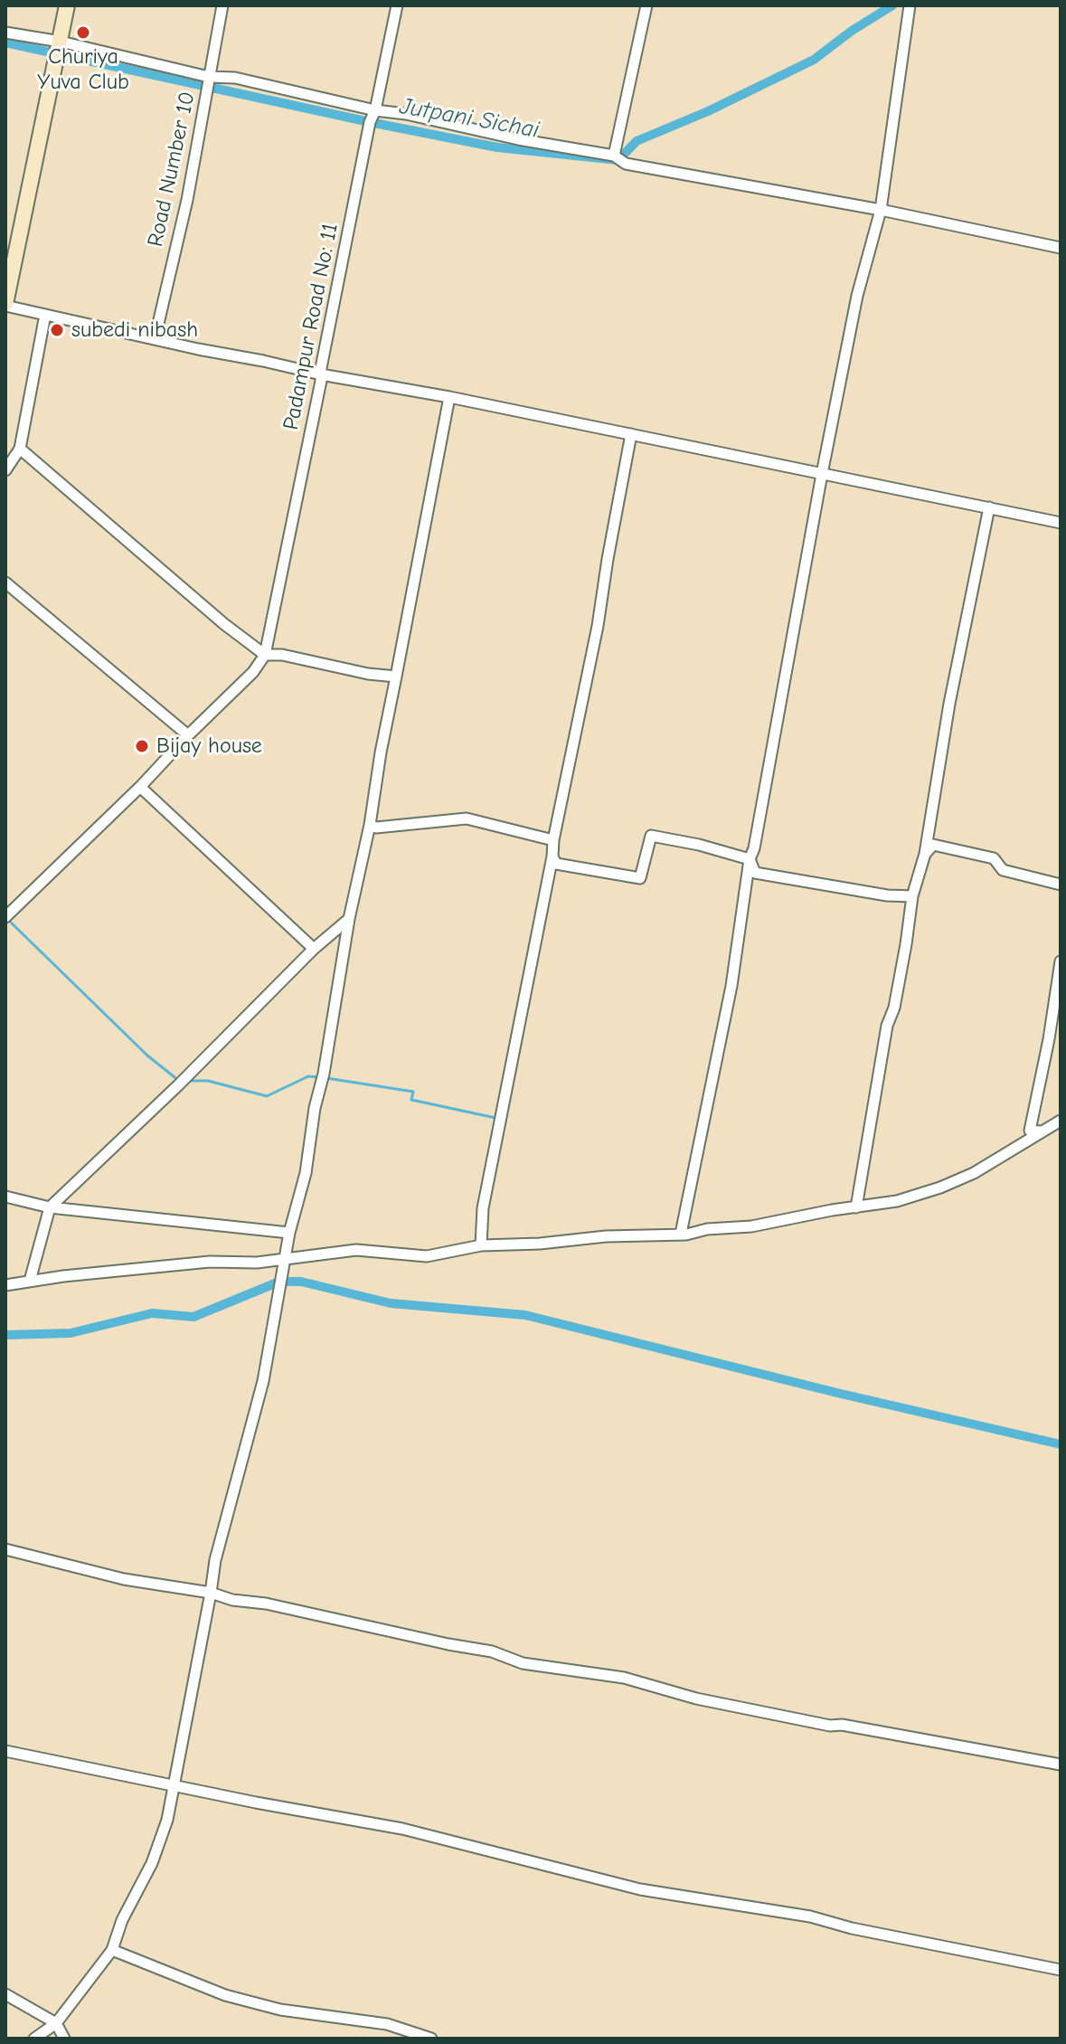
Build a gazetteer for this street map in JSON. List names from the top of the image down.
{
  "streets": {
    "street": ["Road Number 10", "Padampur Road No: 11"]
  },
  "water": ["Jutpani Sichai"],
  "places": ["Churiya Yuva Club", "subedi nibash", "Bijay house"]
}
